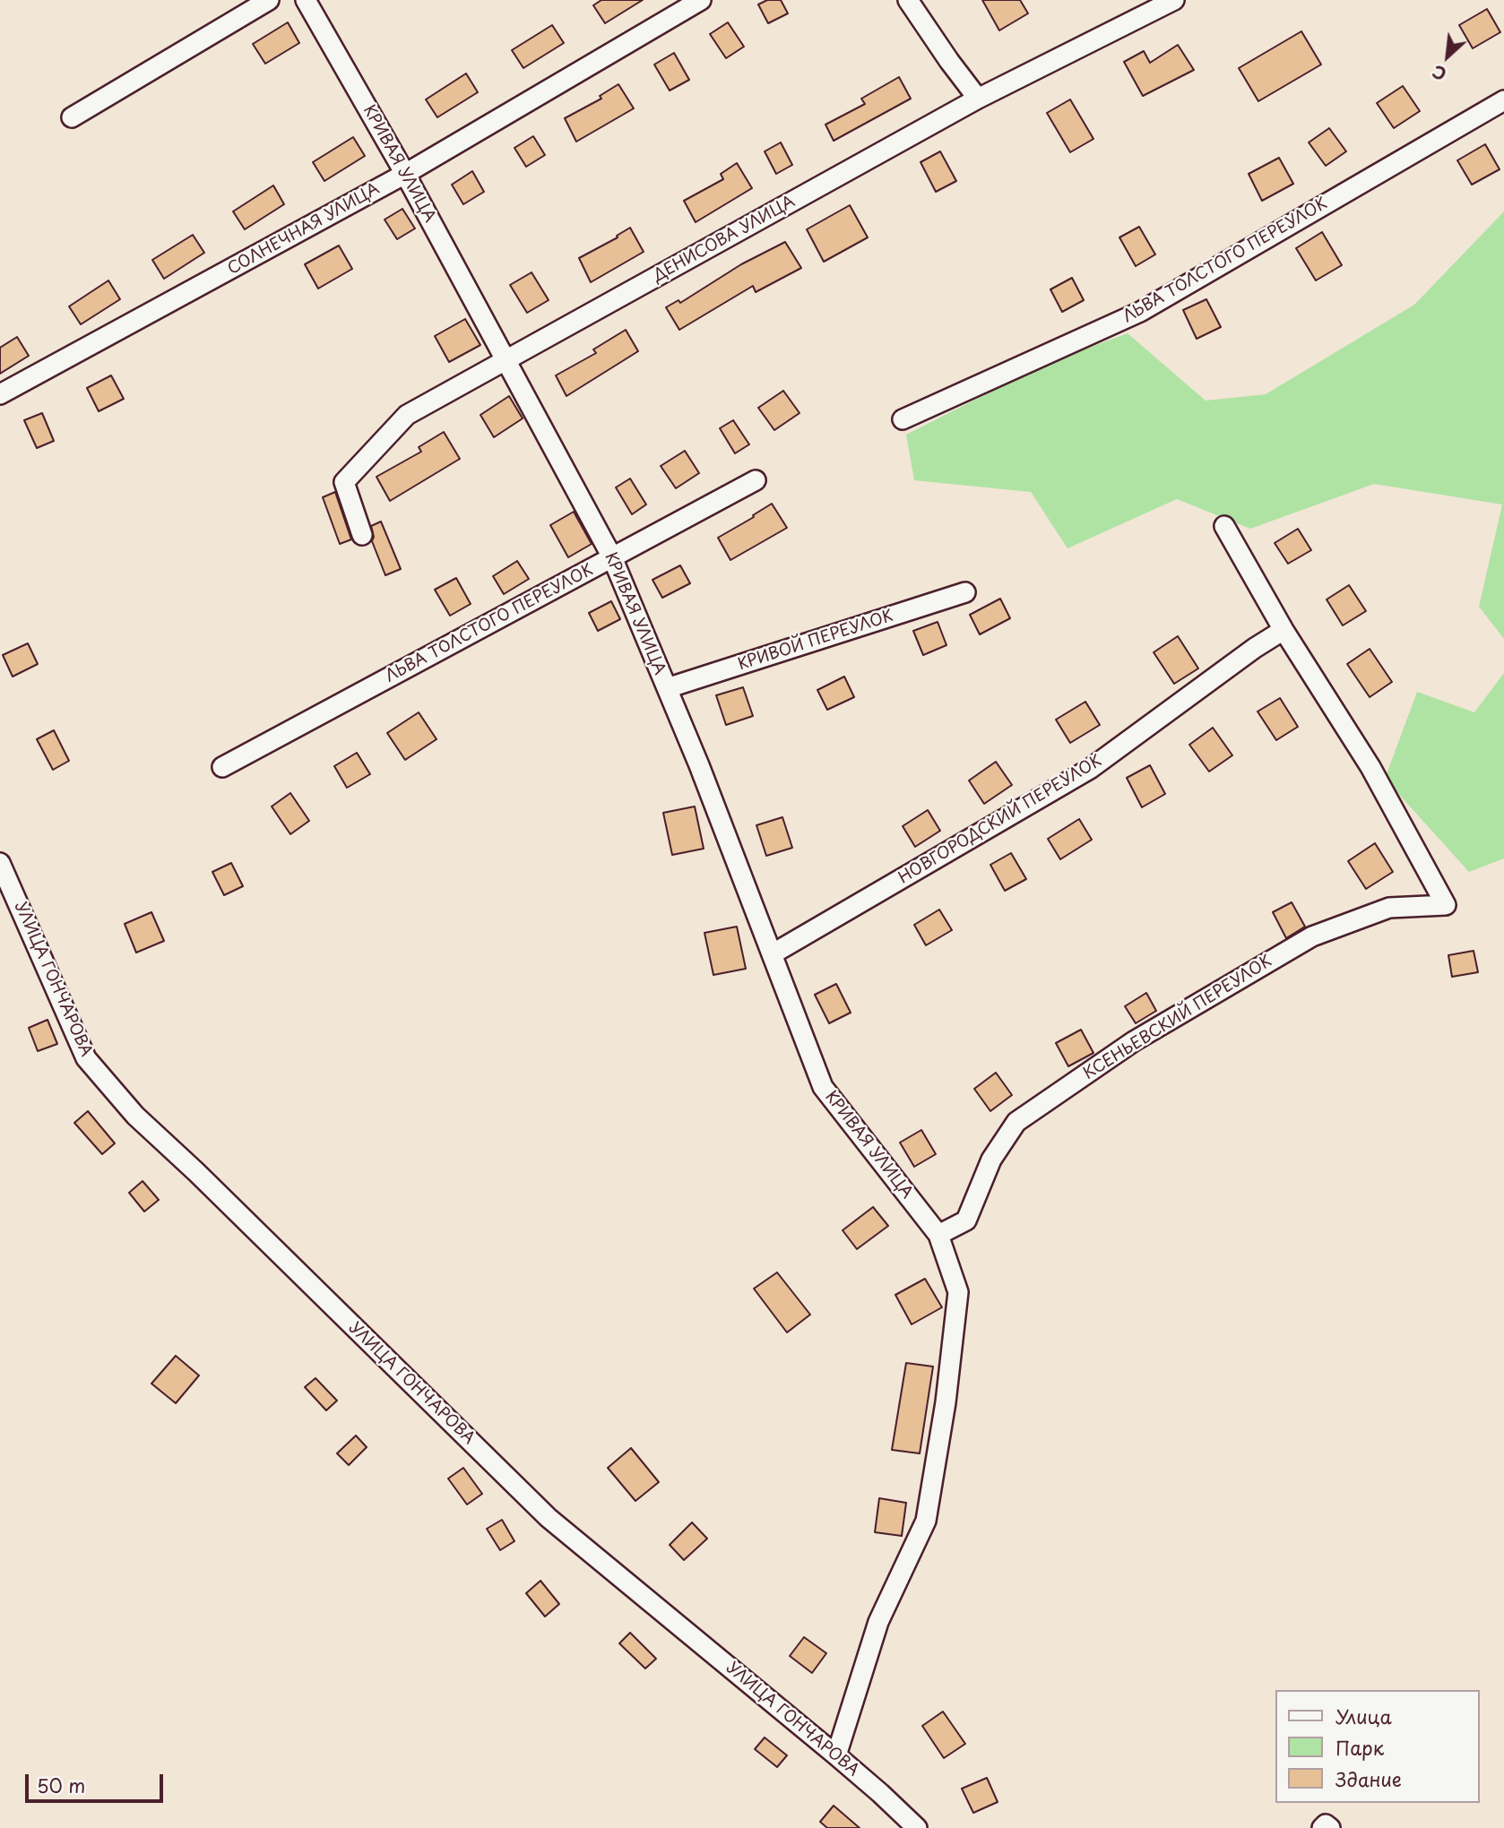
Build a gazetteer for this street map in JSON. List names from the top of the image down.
{
  "streets": {
    "street": [
      "КРИВАЯ УЛИЦА",
      "СОЛНЕЧНАЯ УЛИЦА",
      "ДЕНИСОВА УЛИЦА",
      "ЛЬВА ТОЛСТОГО ПЕРЕУЛОК",
      "КРИВОЙ ПЕРЕУЛОК",
      "НОВГОРОДСКИЙ ПЕРЕУЛОК",
      "УЛИЦА ГОНЧАРОВА",
      "КСЕНЬЕВСКИЙ ПЕРЕУЛОК"
    ]
  },
  "crossings": [
    ["КРИВАЯ УЛИЦА", "СОЛНЕЧНАЯ УЛИЦА"],
    ["КРИВАЯ УЛИЦА", "ДЕНИСОВА УЛИЦА"],
    ["КРИВАЯ УЛИЦА", "ЛЬВА ТОЛСТОГО ПЕРЕУЛОК"],
    ["КРИВАЯ УЛИЦА", "КРИВОЙ ПЕРЕУЛОК"],
    ["КРИВАЯ УЛИЦА", "НОВГОРОДСКИЙ ПЕРЕУЛОК"],
    ["КРИВАЯ УЛИЦА", "УЛИЦА ГОНЧАРОВА"],
    ["КРИВАЯ УЛИЦА", "КСЕНЬЕВСКИЙ ПЕРЕУЛОК"],
    ["НОВГОРОДСКИЙ ПЕРЕУЛОК", "КСЕНЬЕВСКИЙ ПЕРЕУЛОК"]
  ],
  "legend": ["Улица", "Парк", "Здание"],
  "scale_bar": "50 m",
  "north": "bottom left"
}
